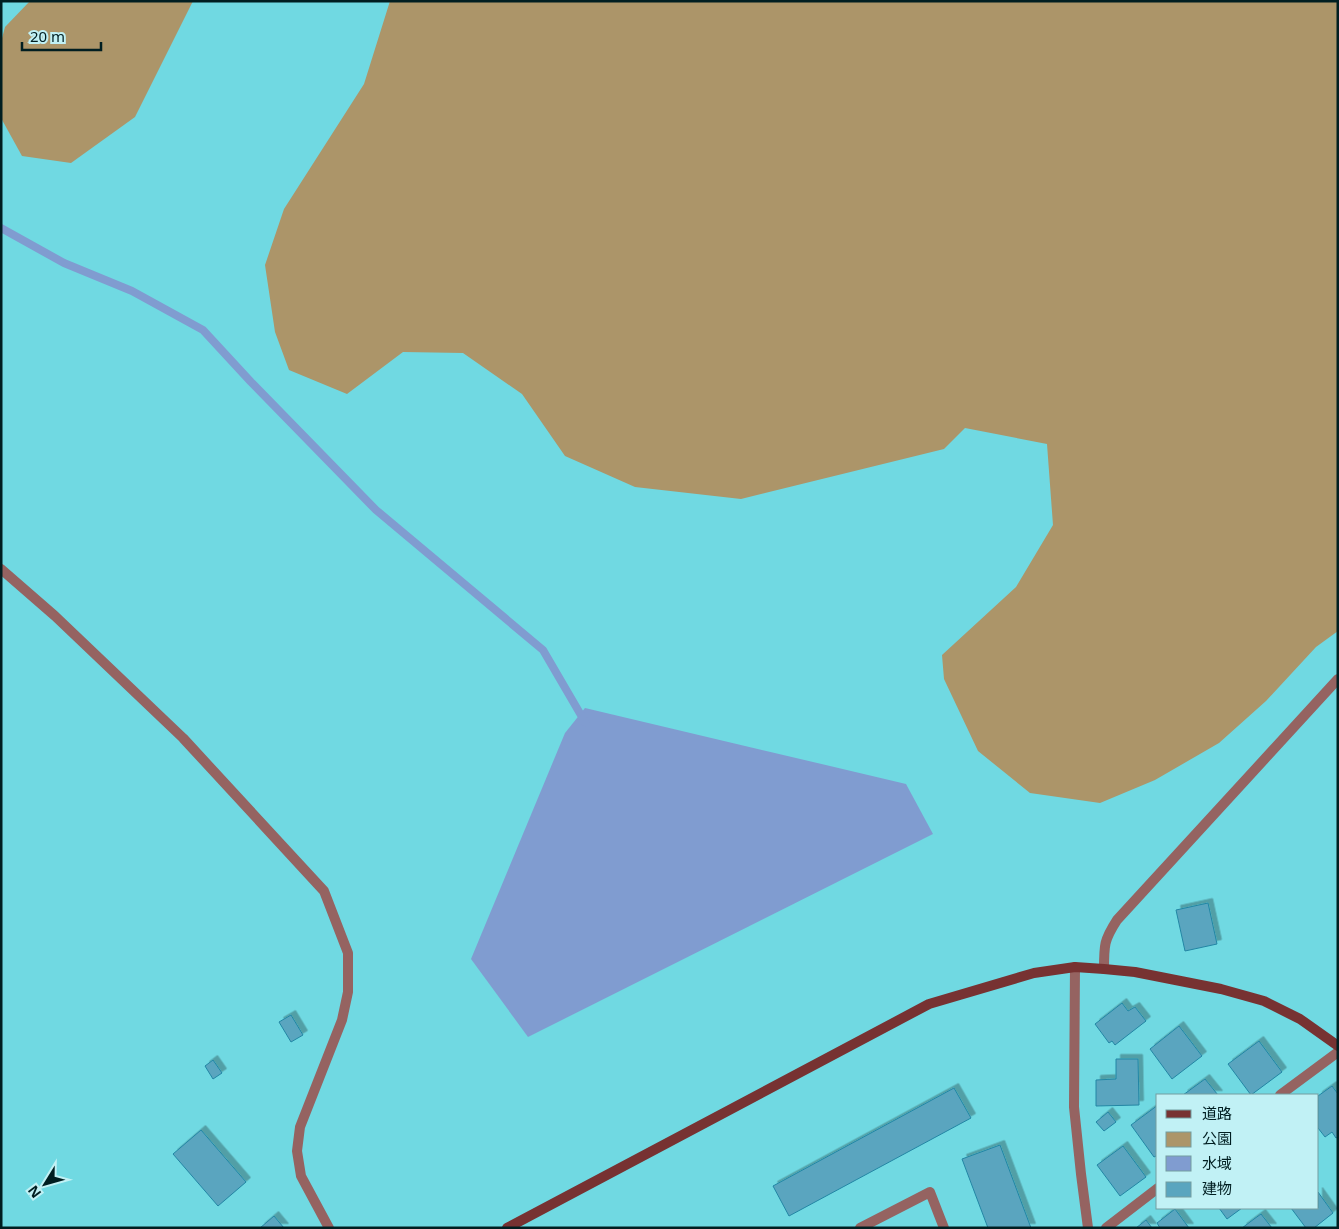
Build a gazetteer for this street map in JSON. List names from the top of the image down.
{
  "legend": [
    "道路",
    "公園",
    "水域",
    "建物"
  ],
  "scale_bar": "20 m",
  "north": "bottom left"
}
